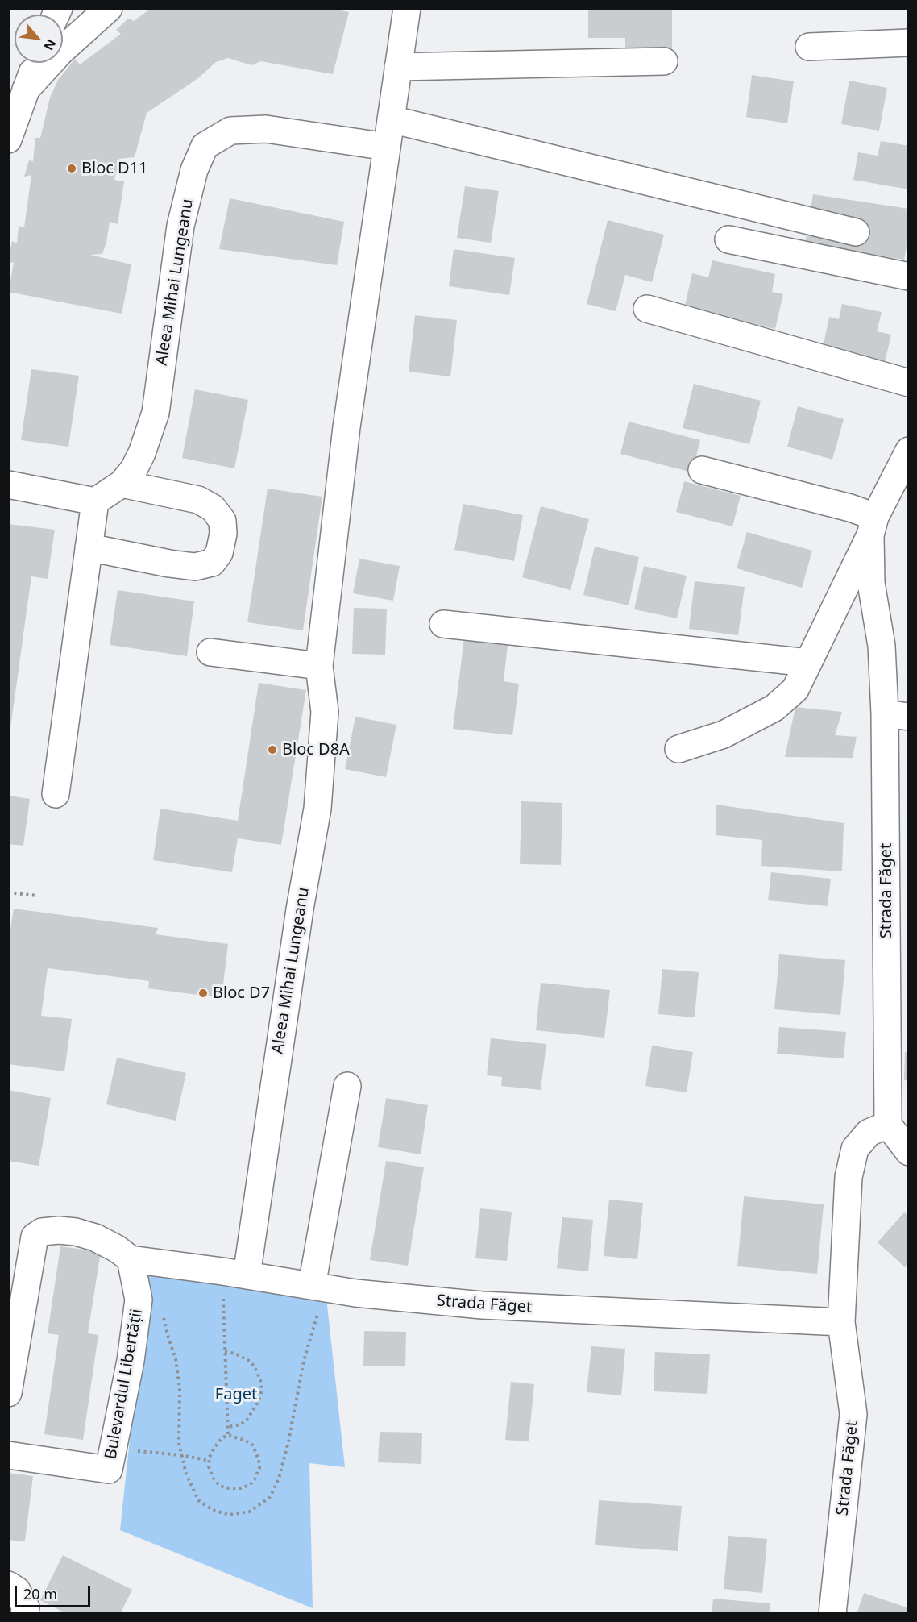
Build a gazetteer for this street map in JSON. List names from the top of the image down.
{
  "streets": {
    "street": ["Aleea Mihai Lungeanu", "Strada Făget", "Bulevardul Libertății"]
  },
  "crossings": [
    ["Aleea Mihai Lungeanu", "Strada Făget"],
    ["Strada Făget", "Bulevardul Libertății"]
  ],
  "parks": ["Faget"],
  "places": ["Bloc D11", "Bloc D8A", "Bloc D7"],
  "scale_bar": "20 m",
  "north": "bottom right"
}
